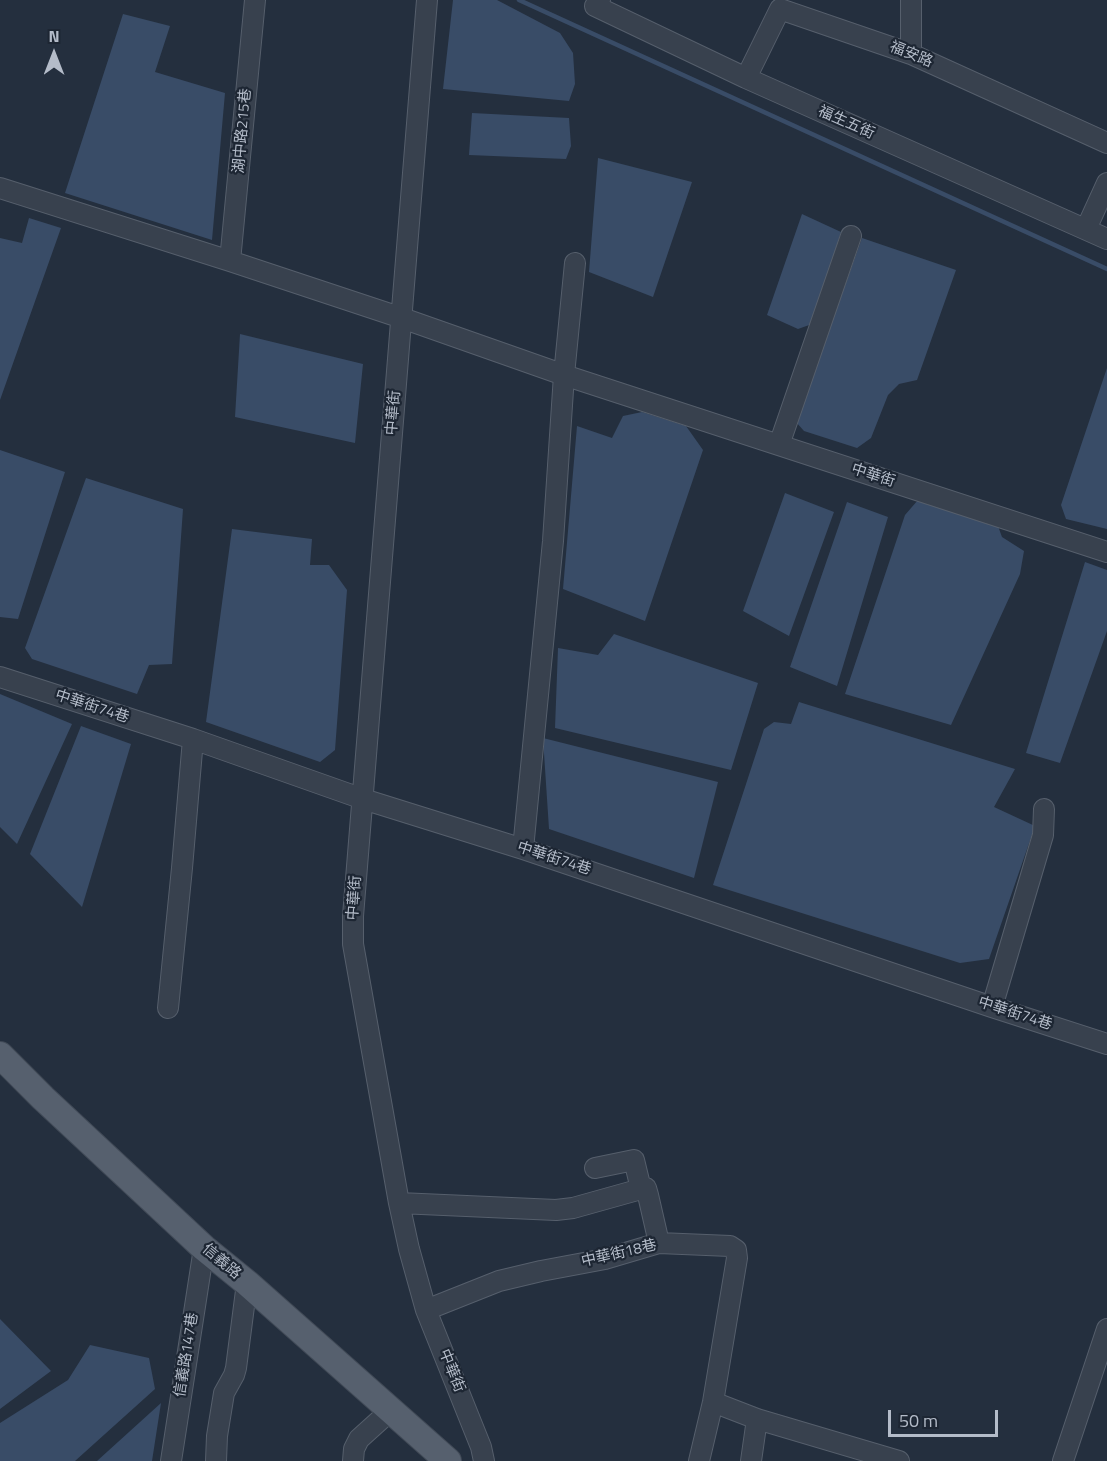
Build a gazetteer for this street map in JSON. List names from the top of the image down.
{
  "streets": {
    "main road": ["信義路"],
    "street": [
      "福安路",
      "福生五街",
      "湖中路215巷",
      "中華街",
      "中華街74巷",
      "中華街18巷",
      "信義路147巷"
    ]
  },
  "crossings": [
    ["福安路", "福生五街"],
    ["湖中路215巷", "中華街"],
    ["中華街", "中華街74巷"],
    ["中華街", "中華街18巷"],
    ["信義路", "信義路147巷"]
  ],
  "scale_bar": "50 m",
  "north": "top"
}
